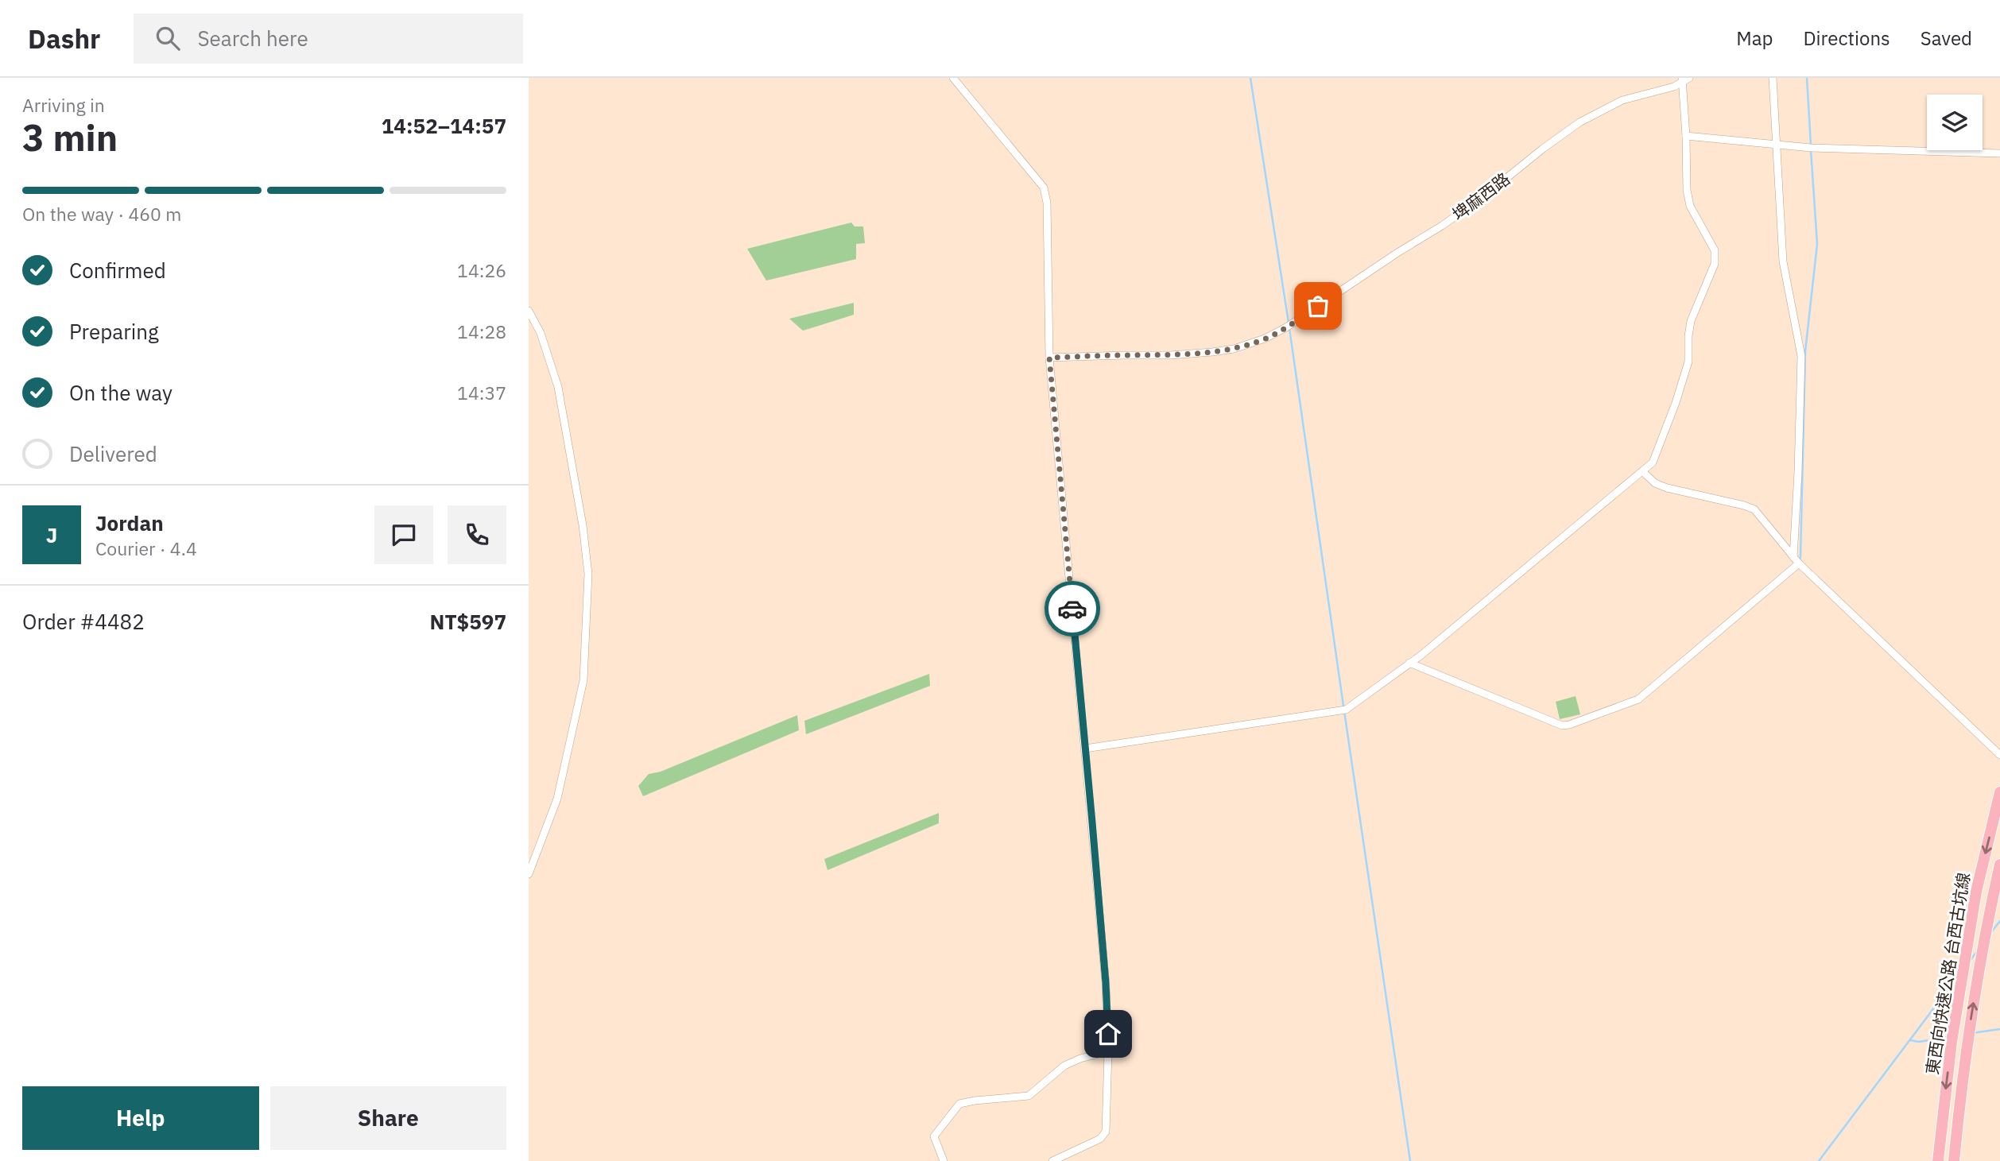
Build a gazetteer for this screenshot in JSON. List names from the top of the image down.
{
  "streets": {
    "highway": ["東西向快速公路 台西古坑線"],
    "street": ["埤麻西路"]
  },
  "page": {
    "header": "Dashr",
    "search": "Search here",
    "nav": ["Map", "Directions", "Saved"],
    "heading": ["3 min", "Arriving in", "14:52–14:57"],
    "panel": [
      "Jordan",
      "Courier · 4.4",
      "Order #4482",
      "NT$597"
    ],
    "bar": "On the way · 460 m",
    "list": [
      ["Confirmed", "14:26"],
      ["Preparing", "14:28"],
      ["On the way", "14:37"],
      "Delivered"
    ],
    "round": "J",
    "buttons": ["Help", "Share"]
  }
}
